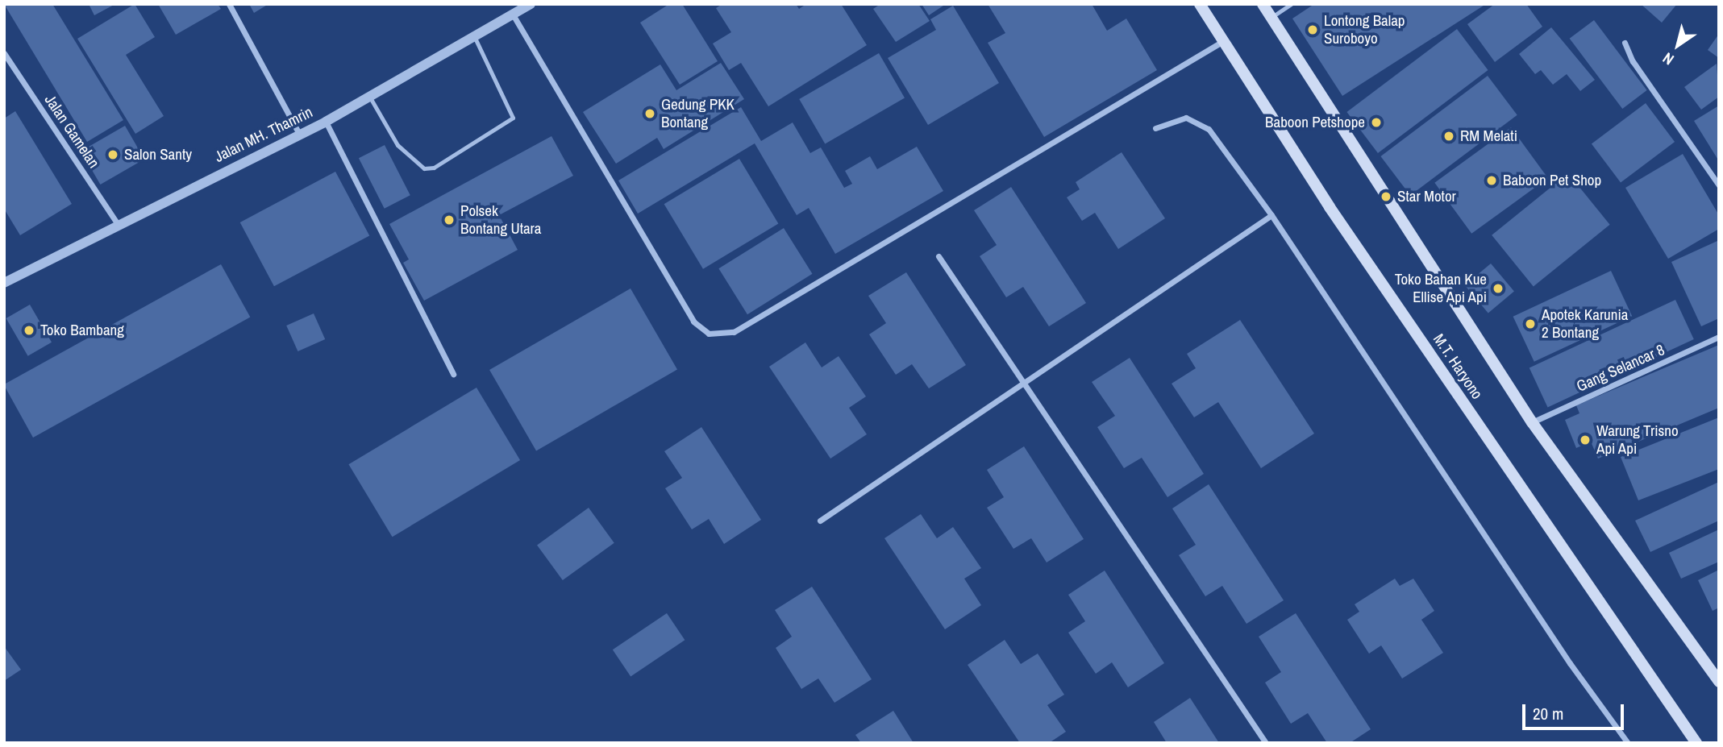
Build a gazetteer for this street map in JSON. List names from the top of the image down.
{
  "streets": {
    "main road": ["M.T. Haryono"],
    "street": ["Jalan Gamelan", "Jalan MH. Thamrin", "Gang Selancar 8"]
  },
  "crossings": [
    ["Jalan Gamelan", "Jalan MH. Thamrin"],
    ["M.T. Haryono", "Gang Selancar 8"]
  ],
  "places": [
    "Lontong Balap Suroboyo",
    "Gedung PKK Bontang",
    "Baboon Petshope",
    "RM Melati",
    "Salon Santy",
    "Baboon Pet Shop",
    "Star Motor",
    "Polsek Bontang Utara",
    "Toko Bahan Kue Ellise Api Api",
    "Apotek Karunia 2 Bontang",
    "Toko Bambang",
    "Warung Trisno Api Api"
  ],
  "scale_bar": "20 m",
  "north": "bottom left"
}
